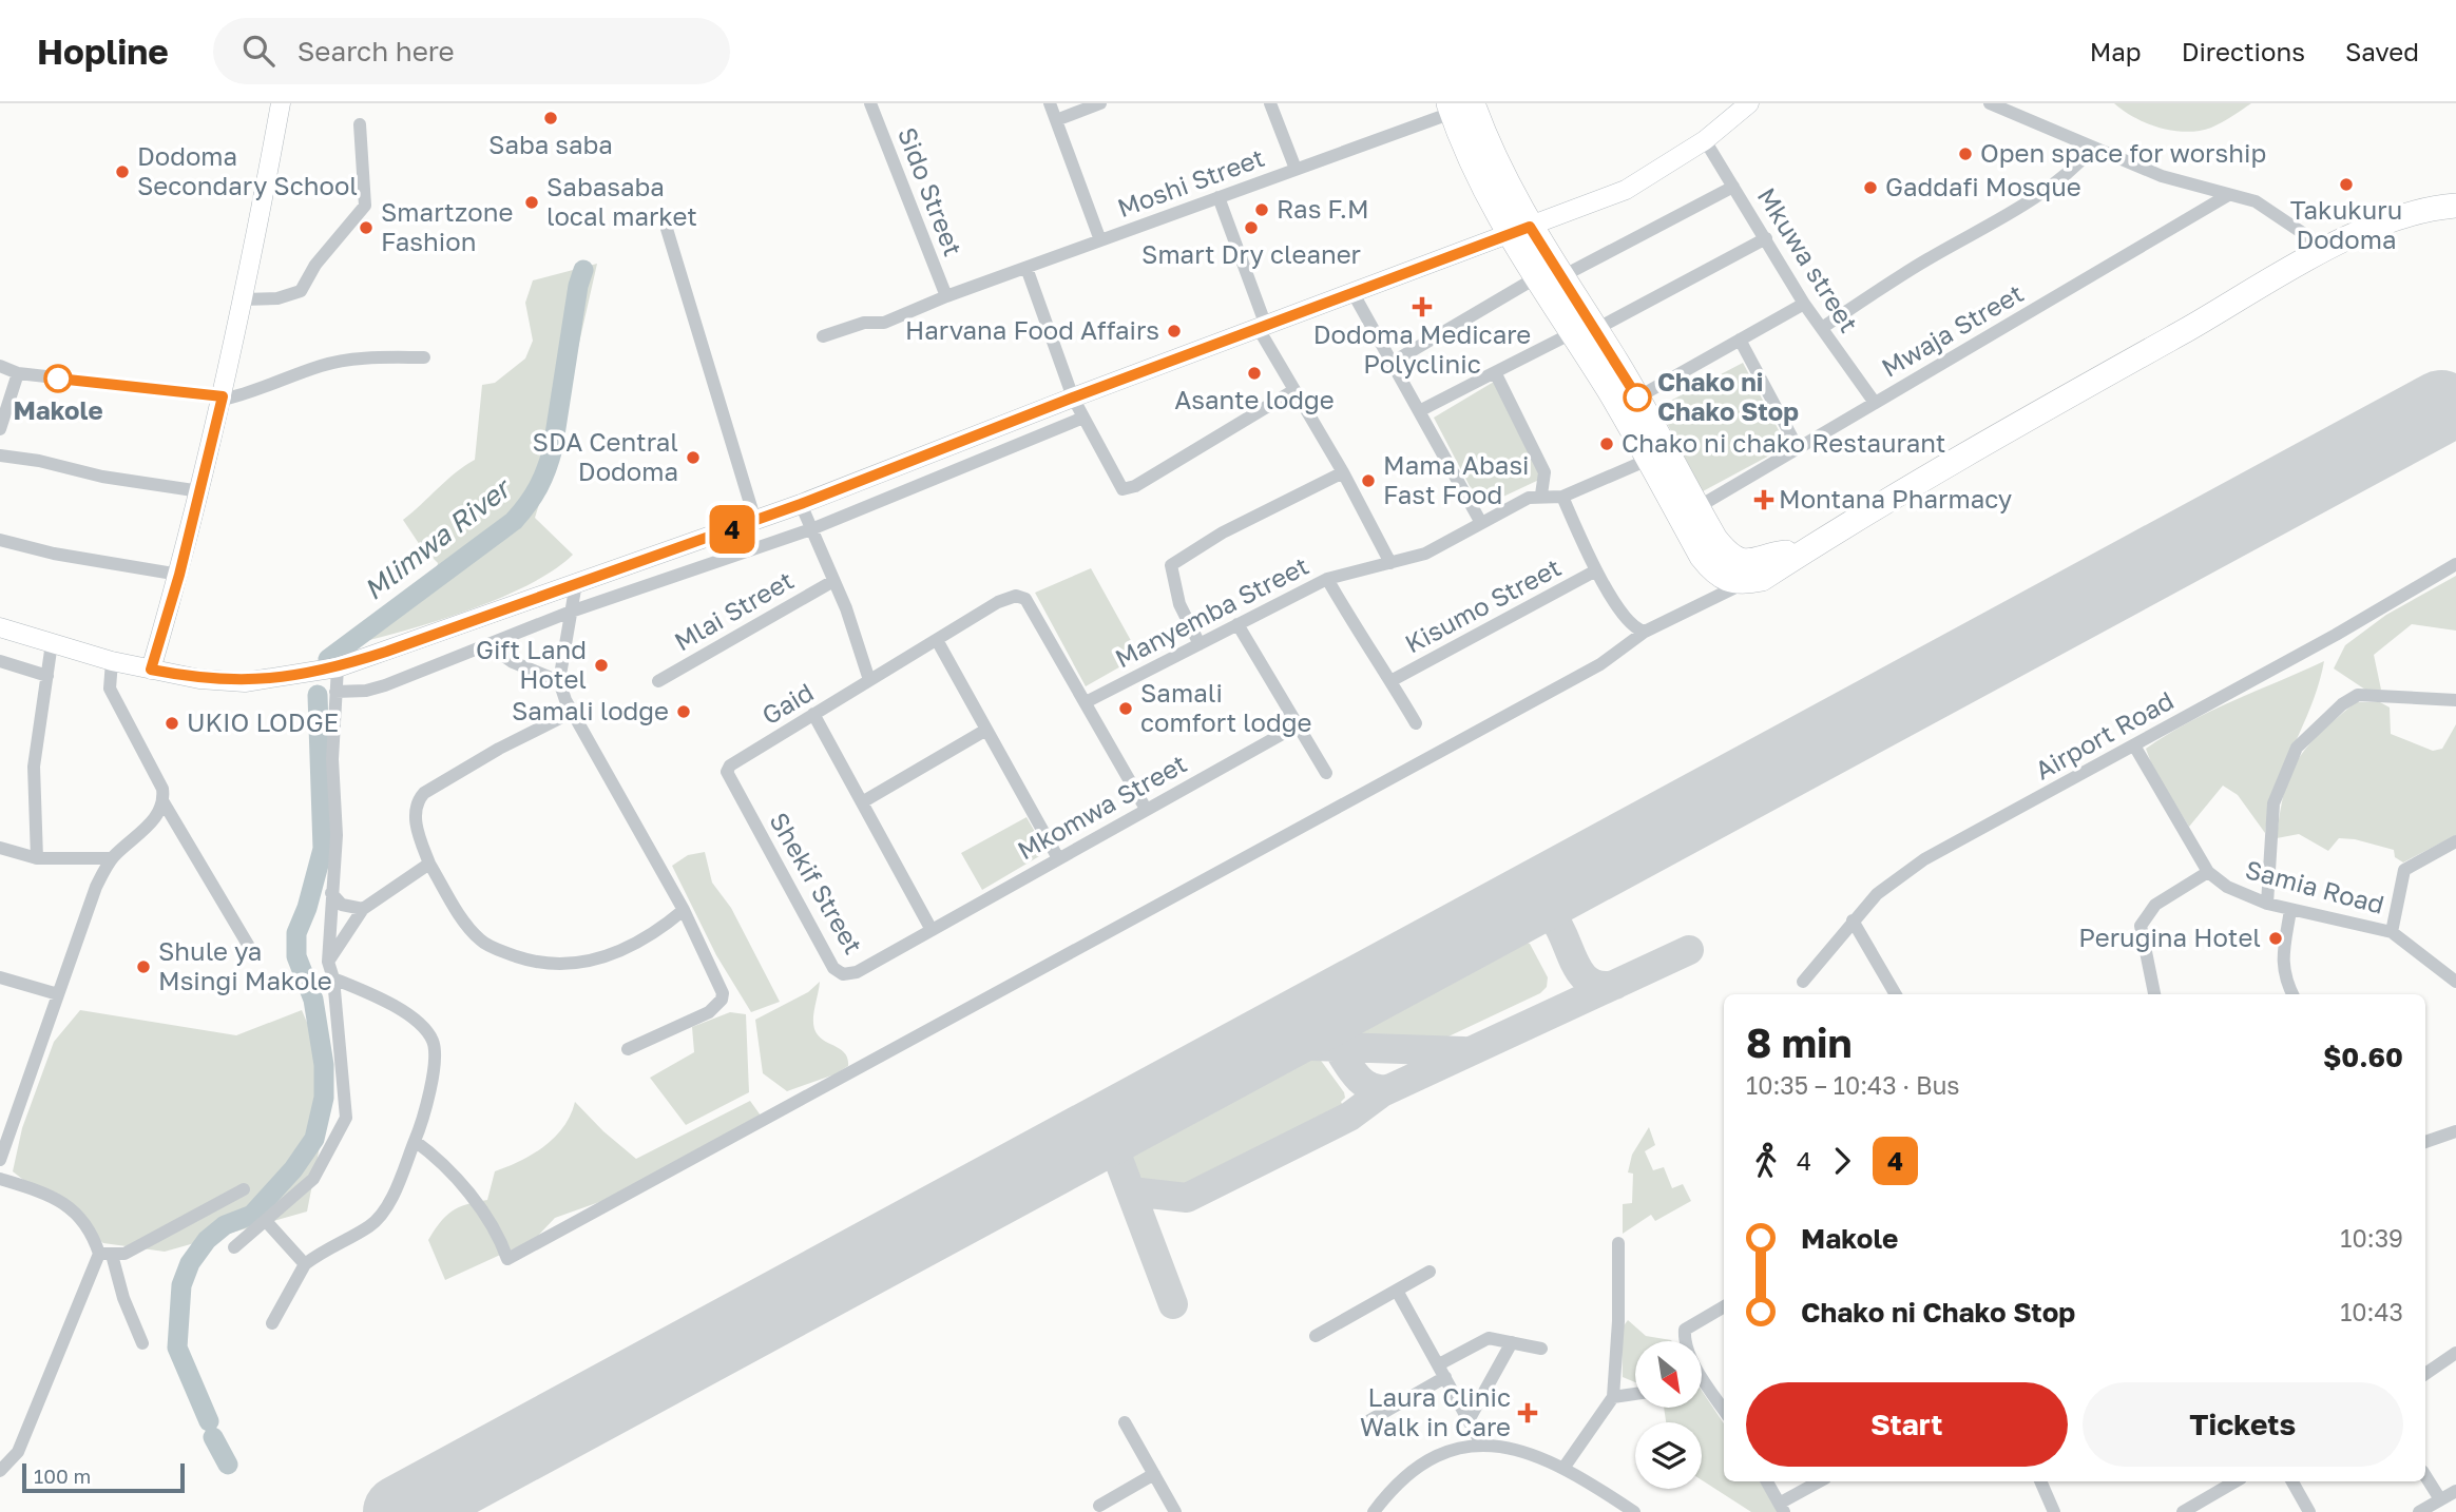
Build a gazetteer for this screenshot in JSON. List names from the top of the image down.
{
  "streets": {
    "street": [
      "Moshi Street",
      "Sido Street",
      "Mkuwa street",
      "Mwaja Street",
      "Kisumo Street",
      "Mlai Street",
      "Manyemba Street",
      "Gaid",
      "Airport Road",
      "Mkomwa Street",
      "Shekif Street",
      "Samia Road"
    ]
  },
  "crossings": [
    ["Moshi Street", "Sido Street"],
    ["Mkuwa street", "Mwaja Street"],
    ["Manyemba Street", "Gaid"],
    ["Gaid", "Shekif Street"],
    ["Airport Road", "Samia Road"],
    ["Mkomwa Street", "Shekif Street"]
  ],
  "water": ["Mlimwa River"],
  "places": {
    "other": [
      "Saba saba",
      "Open space for worship",
      "Dodoma Secondary School",
      "Takukuru Dodoma",
      "Gaddafi Mosque",
      "Sabasaba local market",
      "Ras F.M",
      "Smartzone Fashion",
      "Smart Dry cleaner",
      "Harvana Food Affairs",
      "Asante lodge",
      "Makole",
      "Chako ni Chako Stop",
      "Chako ni chako Restaurant",
      "SDA Central Dodoma",
      "Mama Abasi Fast Food",
      "Gift Land Hotel",
      "Samali comfort lodge",
      "Samali lodge",
      "UKIO LODGE",
      "Perugina Hotel",
      "Shule ya Msingi Makole"
    ],
    "health": ["Dodoma Medicare Polyclinic", "Montana Pharmacy", "Laura Clinic Walk in Care"]
  },
  "lines": ["bus line 4"],
  "scale_bar": "100 m",
  "north": "bottom right",
  "page": {
    "header": "Hopline",
    "search": "Search here",
    "nav": ["Map", "Directions", "Saved"],
    "on_map": "4",
    "heading": ["8 min", "10:35 – 10:43 · Bus", "$0.60"],
    "legs": ["4", "4"],
    "list": [
      {
        "name": "Makole",
        "value": "10:39"
      },
      {
        "name": "Chako ni Chako Stop",
        "value": "10:43"
      }
    ],
    "buttons": ["Start", "Tickets"],
    "scale": "100 m"
  }
}
